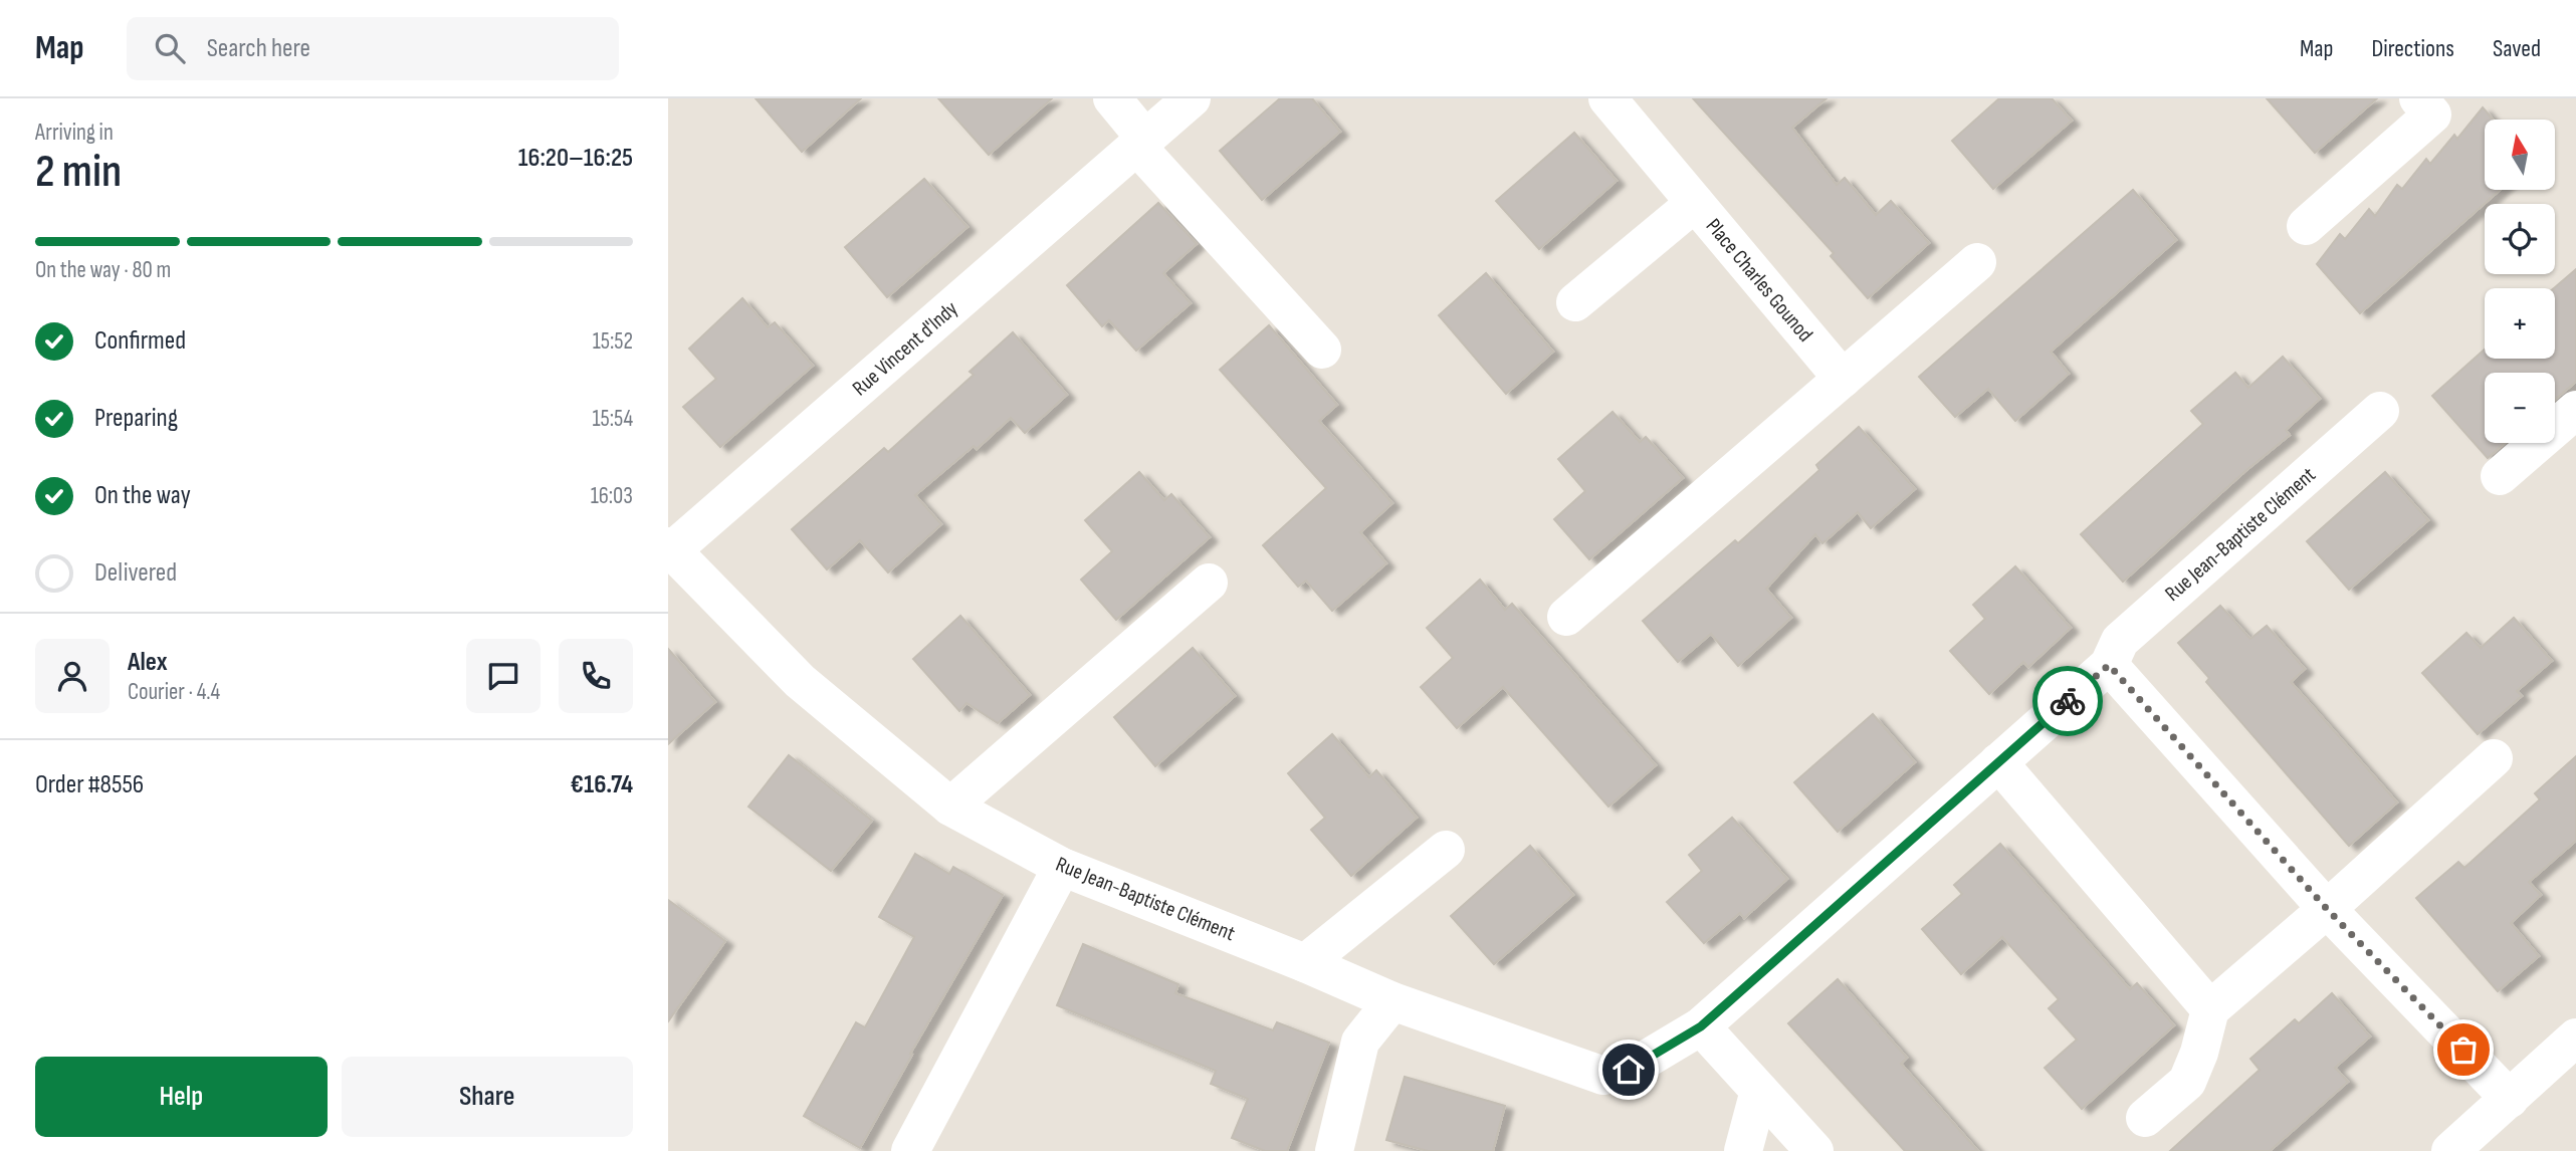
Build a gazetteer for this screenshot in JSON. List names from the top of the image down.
{
  "streets": {
    "street": ["Place Charles Gounod", "Rue Vincent d'Indy", "Rue Jean-Baptiste Clément"]
  },
  "crossings": [
    ["Rue Vincent d'Indy", "Rue Jean-Baptiste Clément"]
  ],
  "north": "top",
  "page": {
    "header": "Map",
    "search": "Search here",
    "nav": ["Map", "Directions", "Saved"],
    "heading": ["2 min", "Arriving in", "16:20–16:25"],
    "panel": [
      "Alex",
      "Courier · 4.4",
      "Order #8556",
      "€16.74"
    ],
    "map_buttons": ["+", "−"],
    "bar": "On the way · 80 m",
    "list": [
      ["Confirmed", "15:52"],
      ["Preparing", "15:54"],
      ["On the way", "16:03"],
      "Delivered"
    ],
    "buttons": ["Help", "Share"]
  }
}
